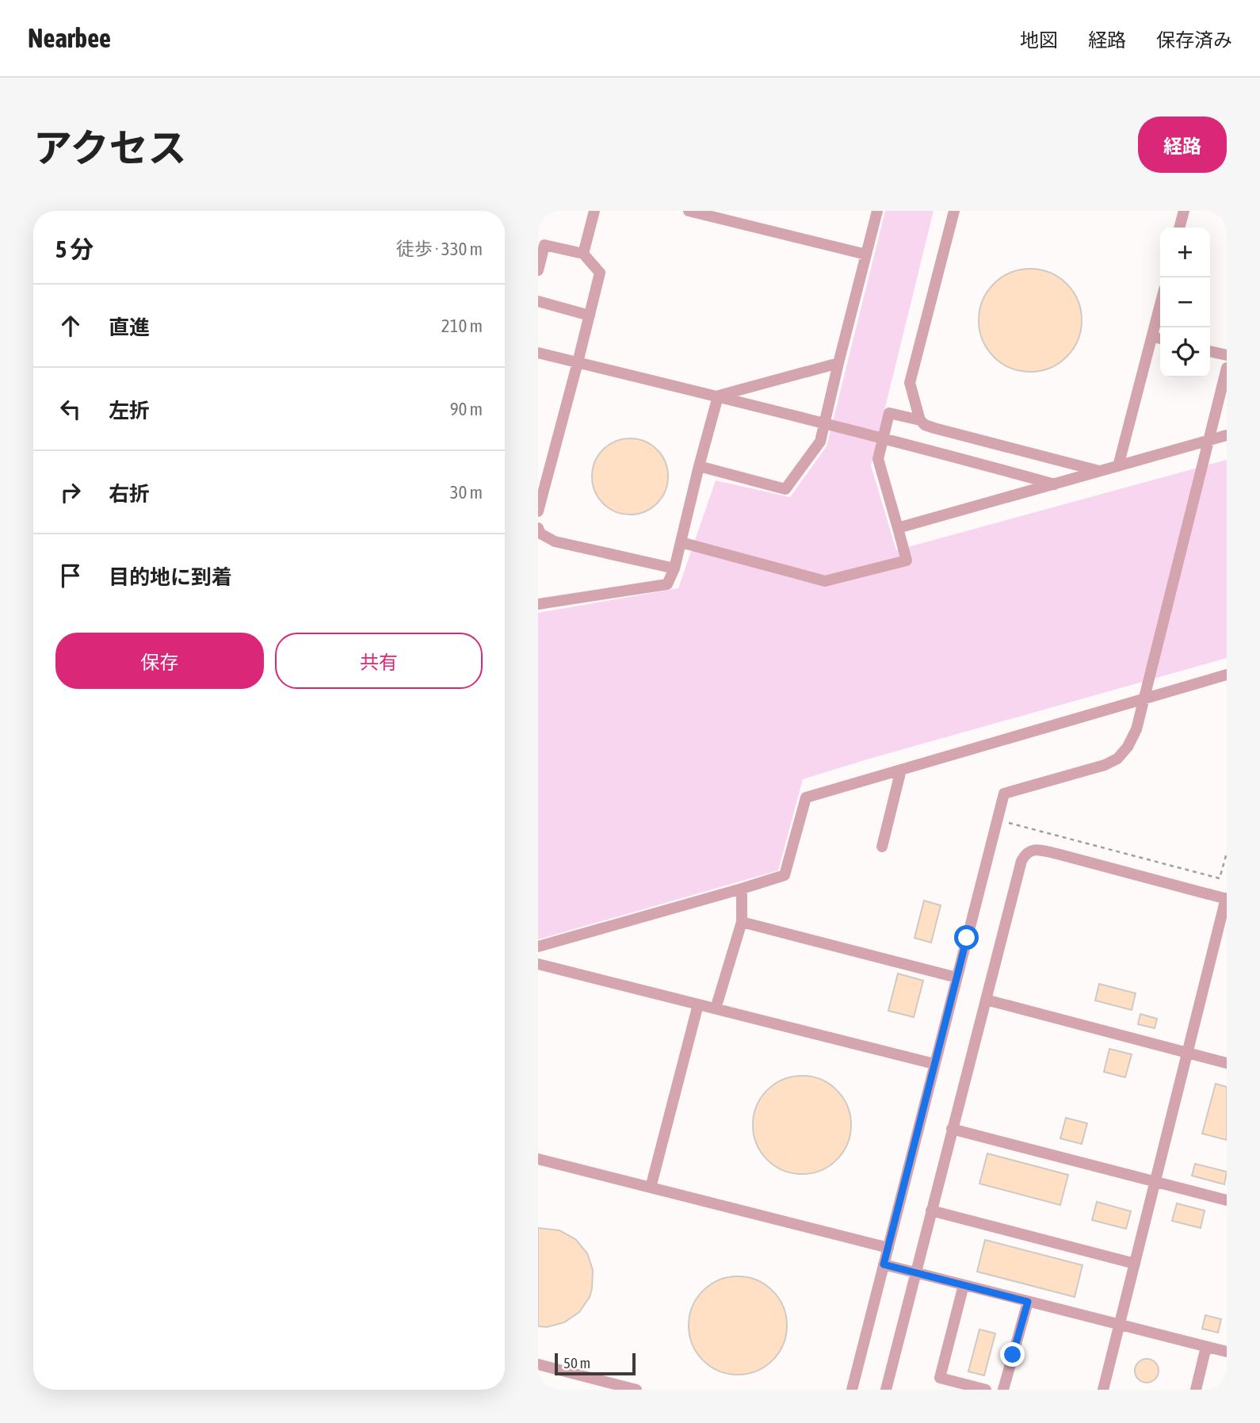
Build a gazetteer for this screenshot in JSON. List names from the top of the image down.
{
  "scale_bar": "50 m",
  "page": {
    "header": "Nearbee",
    "nav": ["地図", "経路", "保存済み"],
    "title": "アクセス",
    "buttons": [
      "経路",
      ["保存", "共有"]
    ],
    "heading": ["5 分", "徒歩 · 330 m"],
    "map_buttons": ["+", "−"],
    "list": [
      ["直進", "210 m"],
      ["左折", "90 m"],
      ["右折", "30 m"],
      "目的地に到着"
    ],
    "scale": "50 m"
  }
}
